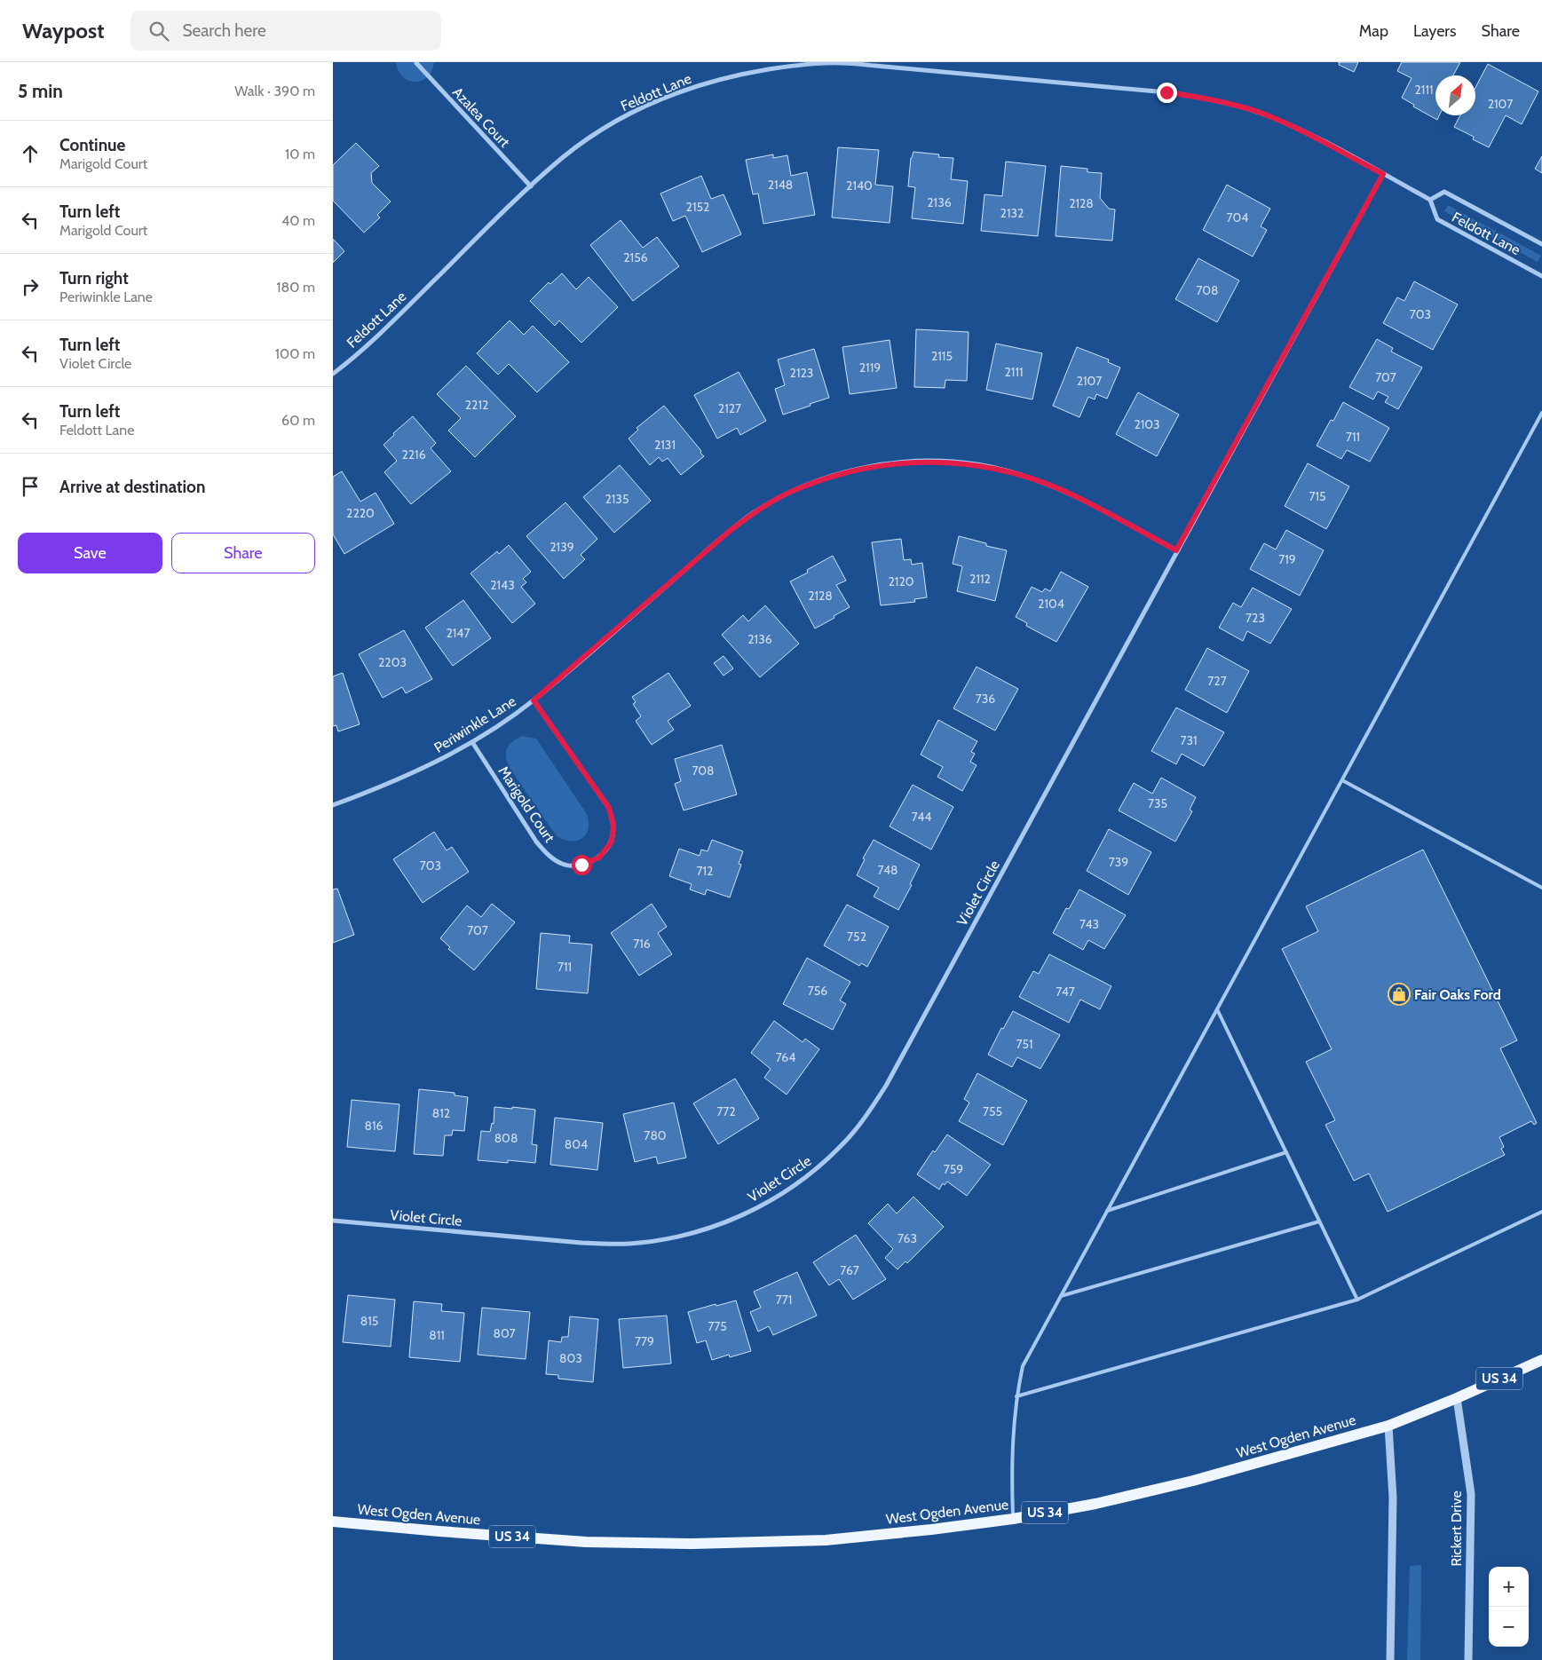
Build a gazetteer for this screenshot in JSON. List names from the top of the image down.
{
  "streets": {
    "main road": ["US 34", "West Ogden Avenue"],
    "street": [
      "Feldott Lane",
      "Azalea Court",
      "Periwinkle Lane",
      "Marigold Court",
      "Violet Circle",
      "Rickert Drive"
    ]
  },
  "crossings": [
    ["Feldott Lane", "Azalea Court"],
    ["Feldott Lane", "Violet Circle"],
    ["Periwinkle Lane", "Marigold Court"],
    ["Periwinkle Lane", "Violet Circle"],
    ["West Ogden Avenue", "Rickert Drive"]
  ],
  "places": {
    "shop": ["Fair Oaks Ford"]
  },
  "house_numbers": [
    "2111",
    "2107",
    "2148",
    "2140",
    "2136",
    "2128",
    "2152",
    "2132",
    "704",
    "2156",
    "708",
    "703",
    "2115",
    "2119",
    "2111",
    "2123",
    "707",
    "2107",
    "2212",
    "2127",
    "2103",
    "711",
    "2131",
    "2216",
    "715",
    "2135",
    "2220",
    "2139",
    "719",
    "2112",
    "2120",
    "2143",
    "2128",
    "2104",
    "723",
    "2147",
    "2136",
    "2203",
    "727",
    "736",
    "731",
    "708",
    "735",
    "744",
    "739",
    "703",
    "748",
    "712",
    "743",
    "707",
    "752",
    "716",
    "711",
    "756",
    "747",
    "751",
    "764",
    "772",
    "755",
    "812",
    "816",
    "780",
    "808",
    "804",
    "759",
    "763",
    "767",
    "771",
    "815",
    "775",
    "807",
    "811",
    "779",
    "803"
  ],
  "north": "top right",
  "page": {
    "header": "Waypost",
    "search": "Search here",
    "nav": ["Map", "Layers", "Share"],
    "heading": ["5 min", "Walk · 390 m"],
    "list": [
      ["Continue", "Marigold Court", "10 m"],
      ["Turn left", "Marigold Court", "40 m"],
      ["Turn right", "Periwinkle Lane", "180 m"],
      ["Turn left", "Violet Circle", "100 m"],
      ["Turn left", "Feldott Lane", "60 m"],
      "Arrive at destination"
    ],
    "buttons": ["Save", "Share"],
    "map_buttons": ["+", "−"]
  }
}
